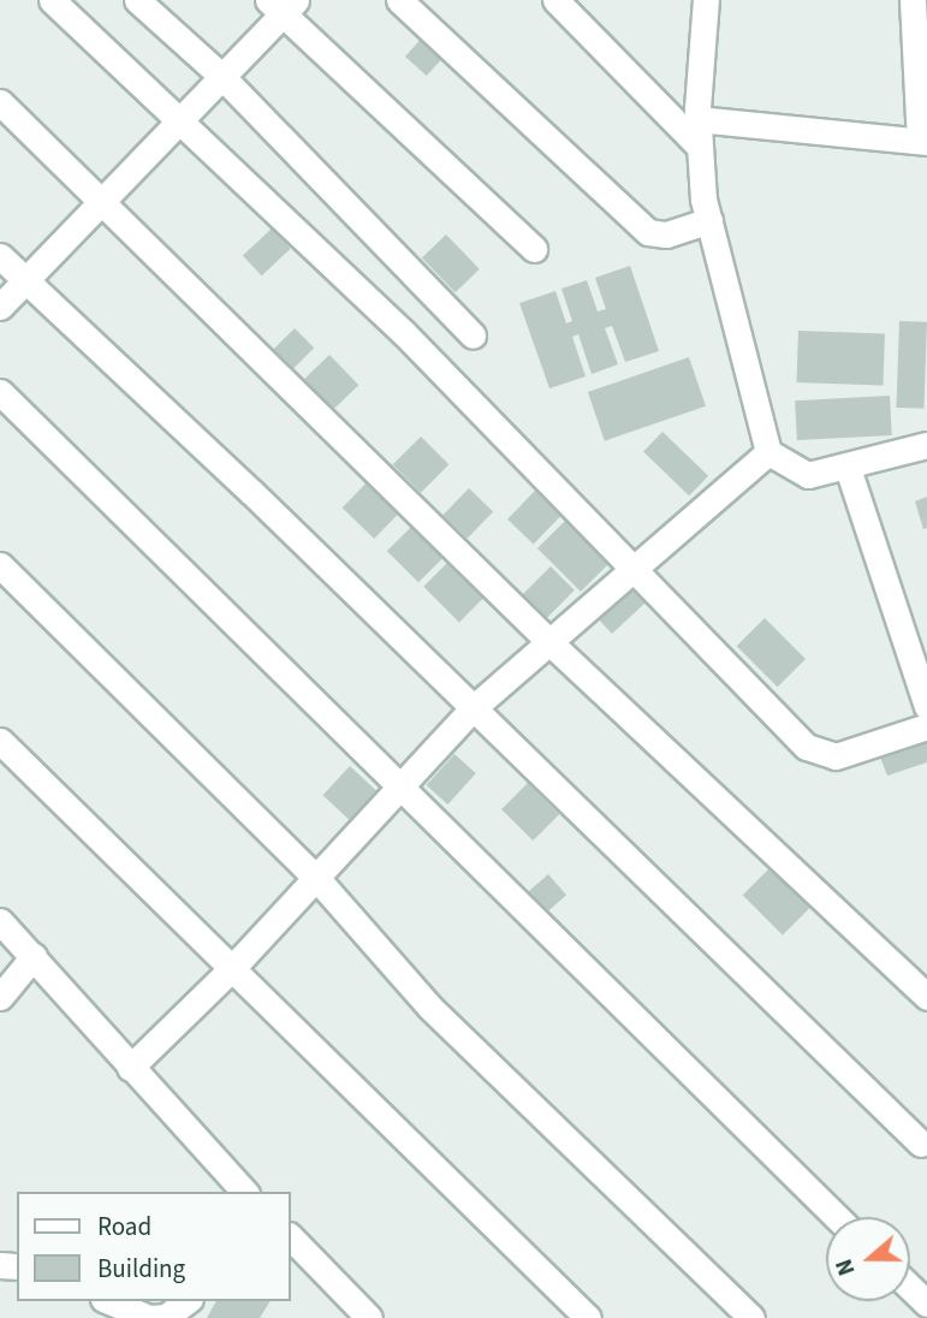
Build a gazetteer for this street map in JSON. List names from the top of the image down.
{
  "legend": ["Road", "Building"],
  "north": "left"
}
